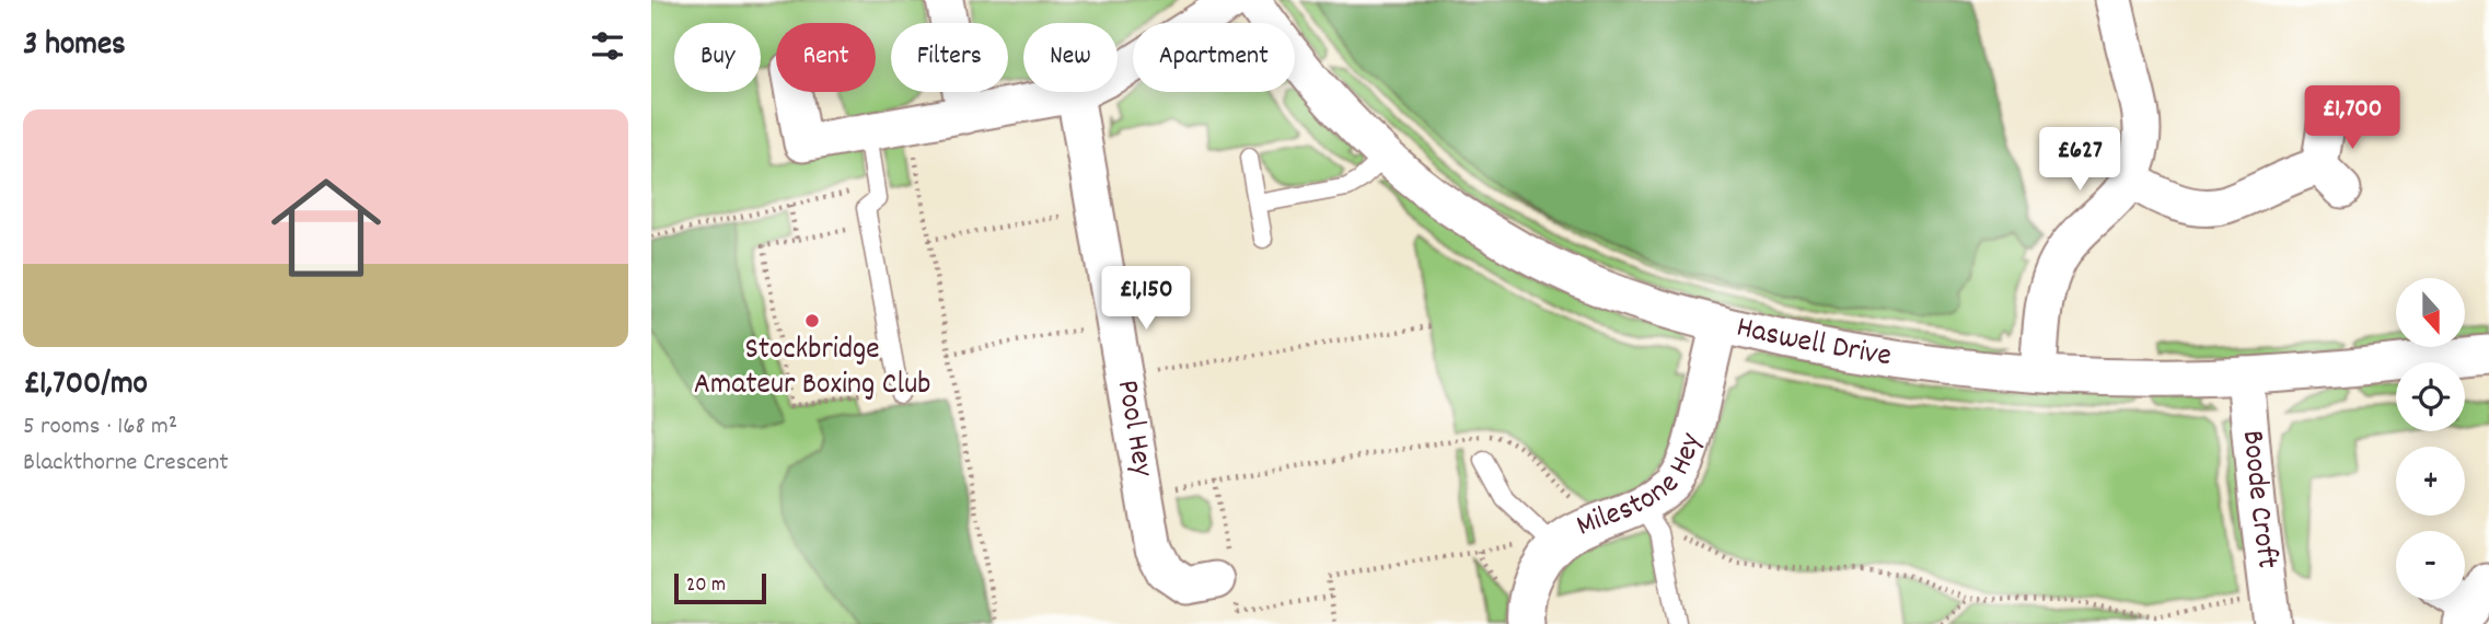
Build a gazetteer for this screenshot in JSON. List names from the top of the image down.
{
  "streets": {
    "street": [
      "Haswell Drive",
      "Pool Hey",
      "Milestone Hey",
      "Boode Croft"
    ]
  },
  "crossings": [
    ["Haswell Drive", "Milestone Hey"],
    ["Haswell Drive", "Boode Croft"]
  ],
  "places": ["Stockbridge Amateur Boxing Club"],
  "scale_bar": "20 m",
  "north": "bottom",
  "page": {
    "heading": "3 homes",
    "chip": [
      "Buy",
      "Rent",
      "Filters",
      "New",
      "Apartment"
    ],
    "price": ["£1,700", "£627", "£1,150"],
    "list": [
      {
        "name": "£1,700/mo",
        "note": "5 rooms · 168 m² · Blackthorne Crescent"
      }
    ],
    "map_buttons": ["+", "−"],
    "scale": "20 m"
  }
}
